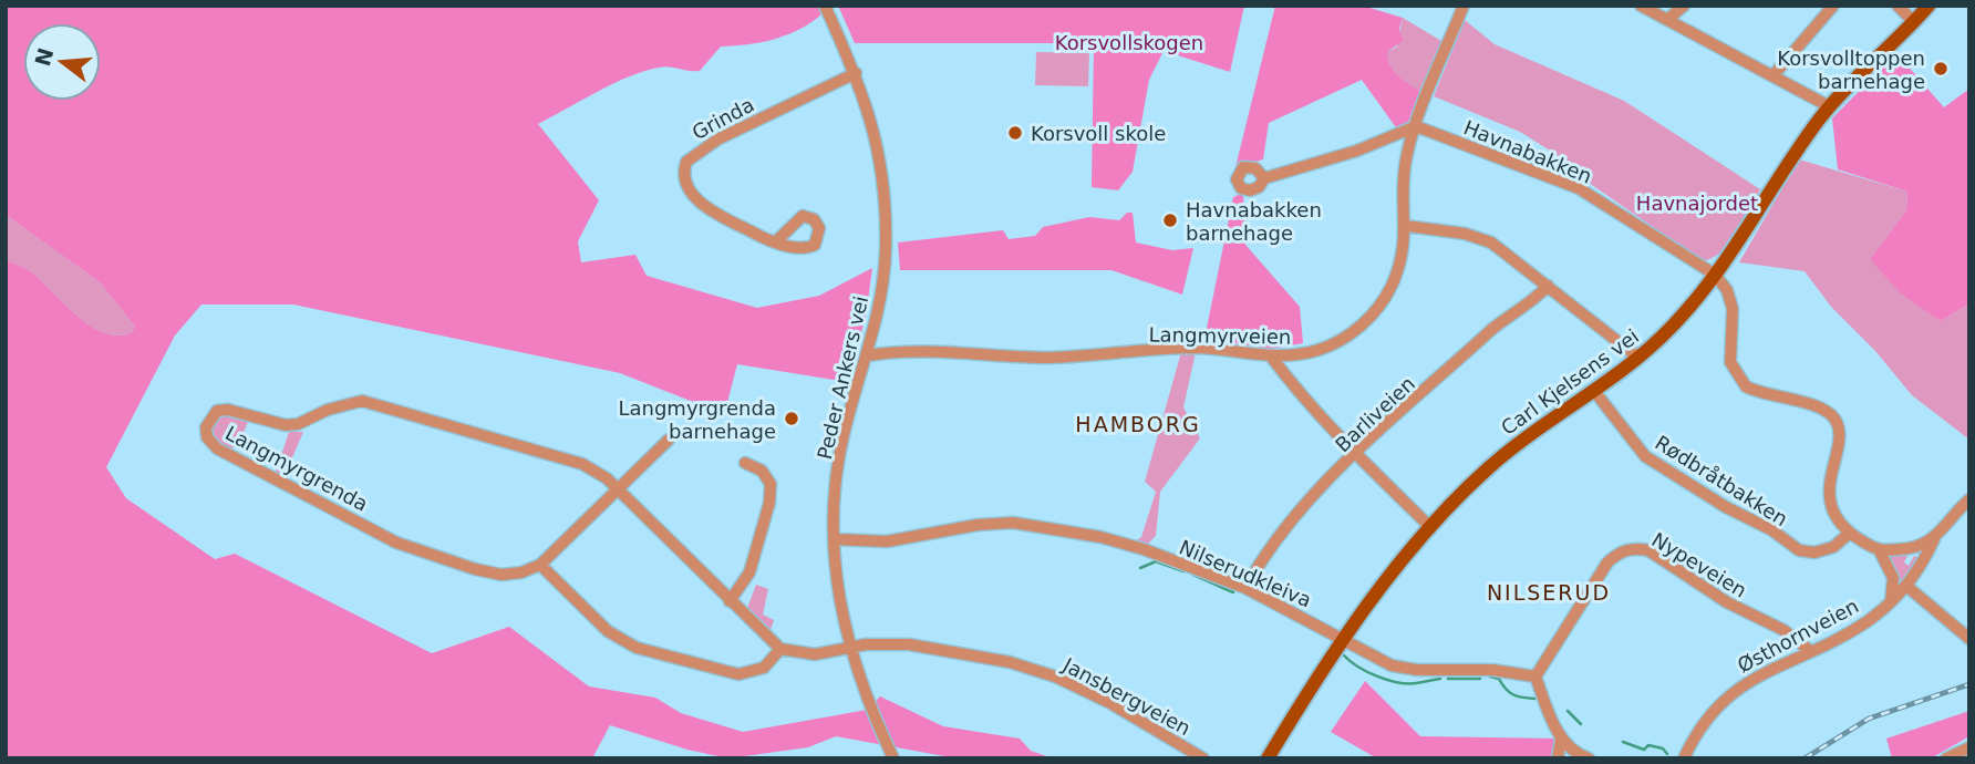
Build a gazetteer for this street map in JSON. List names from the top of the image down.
{
  "streets": {
    "main road": ["Carl Kjelsens vei"],
    "street": [
      "Grinda",
      "Havnabakken",
      "Langmyrveien",
      "Peder Ankers vei",
      "Barliveien",
      "Langmyrgrenda",
      "Rødbråtbakken",
      "Nypeveien",
      "Nilserudkleiva",
      "Østhornveien",
      "Jansbergveien"
    ]
  },
  "crossings": [
    ["Grinda", "Peder Ankers vei"],
    ["Havnabakken", "Langmyrveien"],
    ["Havnabakken", "Carl Kjelsens vei"],
    ["Langmyrveien", "Peder Ankers vei"],
    ["Peder Ankers vei", "Nilserudkleiva"],
    ["Peder Ankers vei", "Jansbergveien"],
    ["Carl Kjelsens vei", "Rødbråtbakken"],
    ["Carl Kjelsens vei", "Nilserudkleiva"],
    ["Barliveien", "Nilserudkleiva"],
    ["Nypeveien", "Nilserudkleiva"],
    ["Nypeveien", "Østhornveien"]
  ],
  "districts": ["HAMBORG", "NILSERUD"],
  "parks": ["Korsvollskogen", "Havnajordet"],
  "places": [
    "Korsvolltoppen barnehage",
    "Korsvoll skole",
    "Havnabakken barnehage",
    "Langmyrgrenda barnehage"
  ],
  "north": "left"
}
